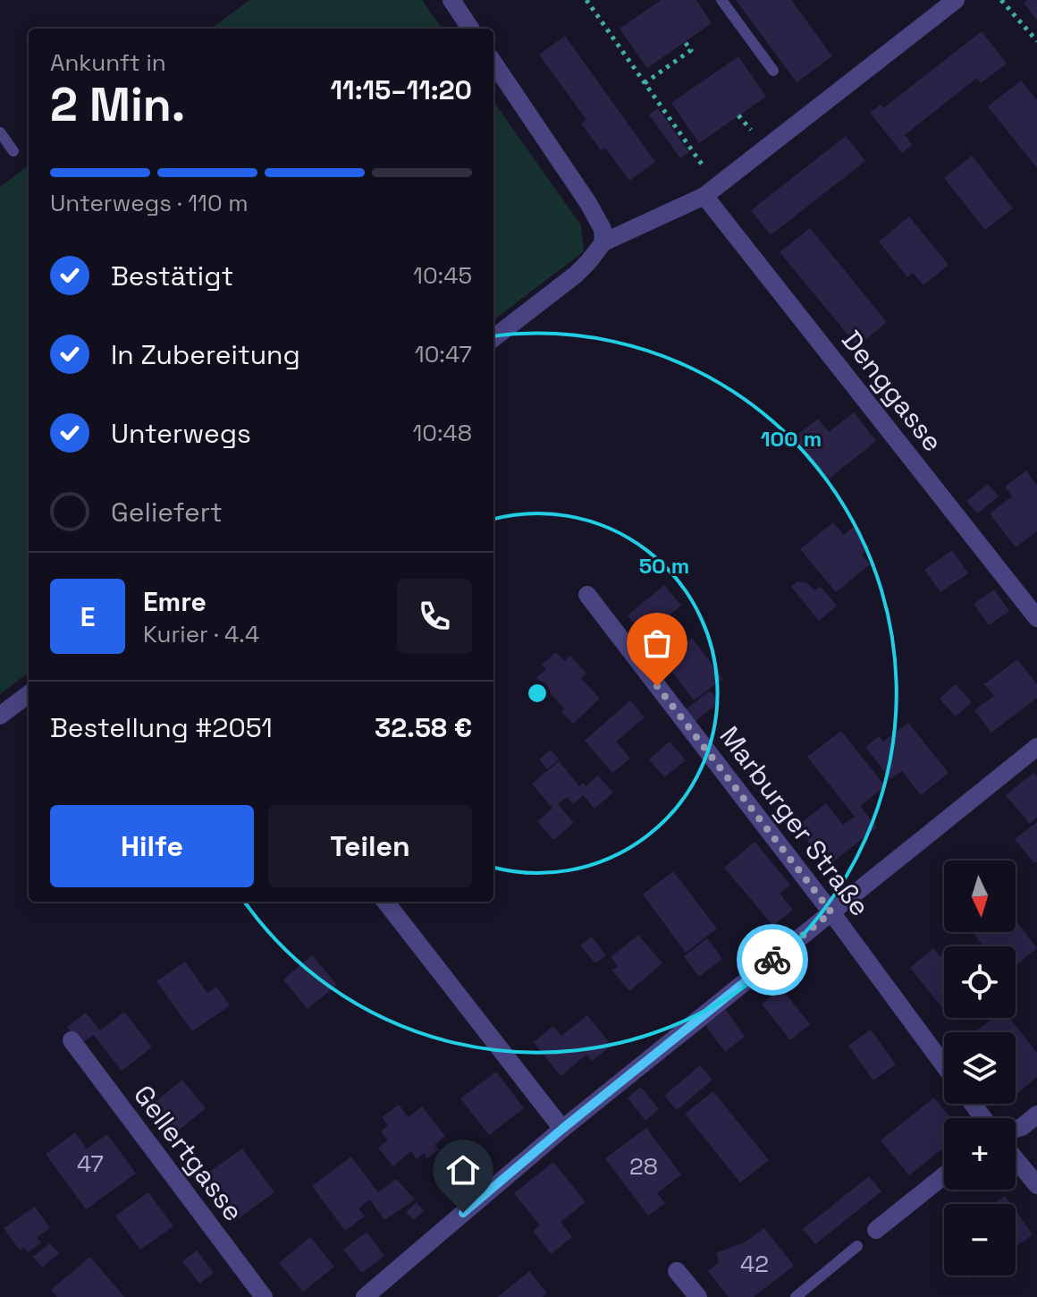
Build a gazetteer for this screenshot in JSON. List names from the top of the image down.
{
  "streets": {
    "street": ["Denggasse", "Marburger Straße", "Gellertgasse"]
  },
  "house_numbers": ["47", "28", "42"],
  "north": "bottom",
  "page": {
    "heading": ["2 Min.", "Ankunft in", "11:15–11:20"],
    "panel": [
      "Emre",
      "Kurier · 4.4",
      "Bestellung #2051",
      "32.58 €"
    ],
    "bar": "Unterwegs · 110 m",
    "list": [
      ["Bestätigt", "10:45"],
      ["In Zubereitung", "10:47"],
      ["Unterwegs", "10:48"],
      "Geliefert"
    ],
    "round": "E",
    "buttons": ["Hilfe", "Teilen"],
    "map_buttons": ["+", "−"]
  },
  "rings": ["100 m", "50 m"]
}
